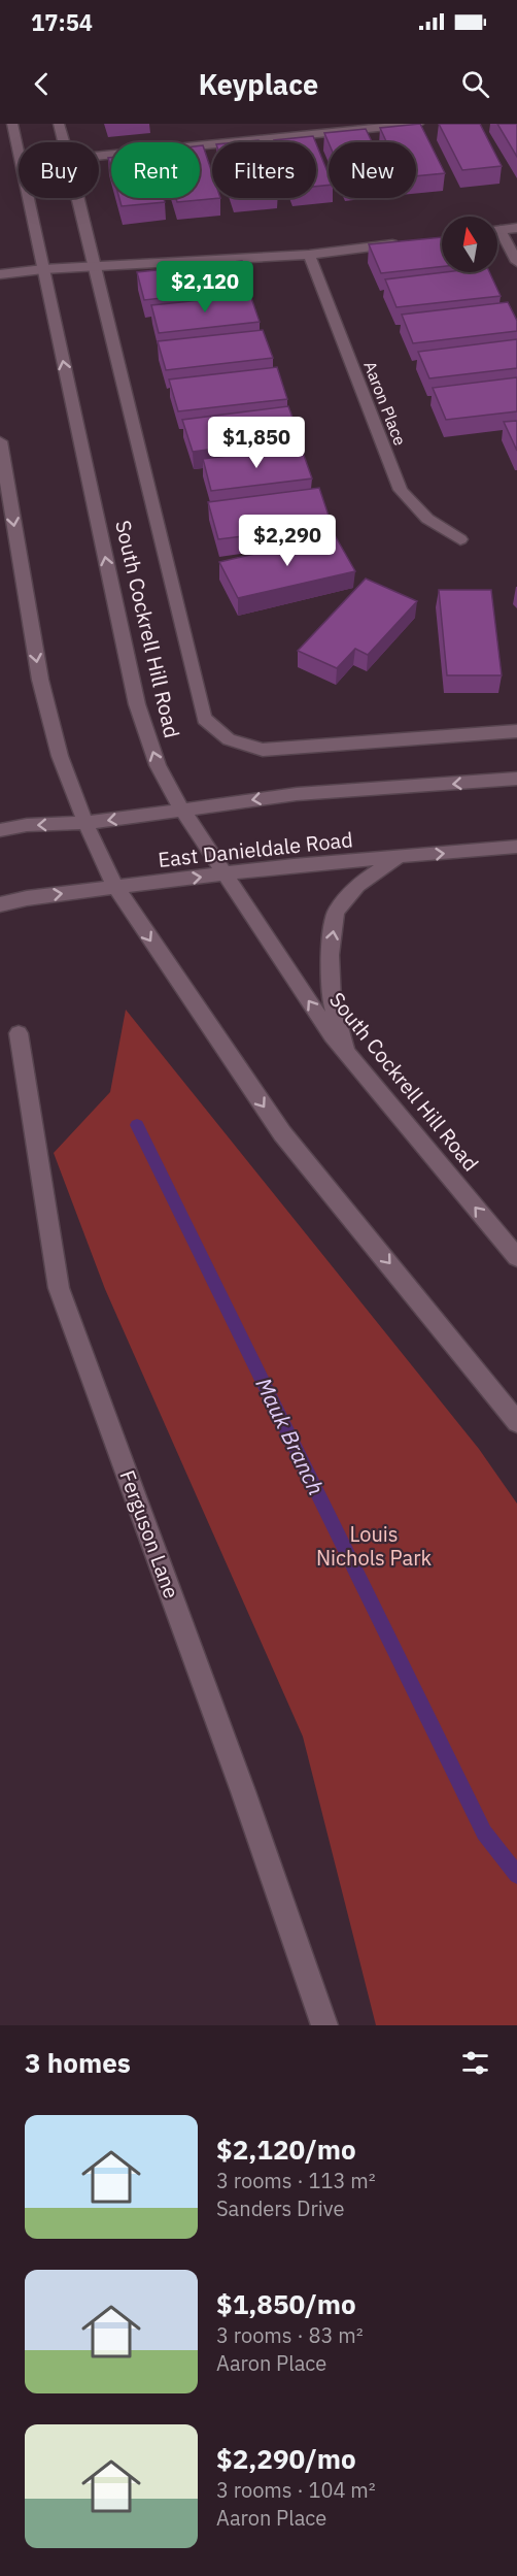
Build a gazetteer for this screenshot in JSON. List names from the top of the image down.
{
  "streets": {
    "main road": [
      "Aaron Place",
      "South Cockrell Hill Road",
      "East Danieldale Road",
      "Ferguson Lane"
    ]
  },
  "crossings": [
    ["South Cockrell Hill Road", "East Danieldale Road"]
  ],
  "water": ["Mauk Branch"],
  "parks": ["Louis Nichols Park"],
  "north": "top",
  "page": {
    "status": "17:54",
    "header": "Keyplace",
    "chip": [
      "Buy",
      "Rent",
      "Filters",
      "New"
    ],
    "price": ["$2,120", "$1,850", "$2,290"],
    "heading": "3 homes",
    "list": [
      {
        "name": "$2,120/mo",
        "note": "3 rooms · 113 m² · Sanders Drive"
      },
      {
        "name": "$1,850/mo",
        "note": "3 rooms · 83 m² · Aaron Place"
      },
      {
        "name": "$2,290/mo",
        "note": "3 rooms · 104 m² · Aaron Place"
      }
    ]
  }
}
